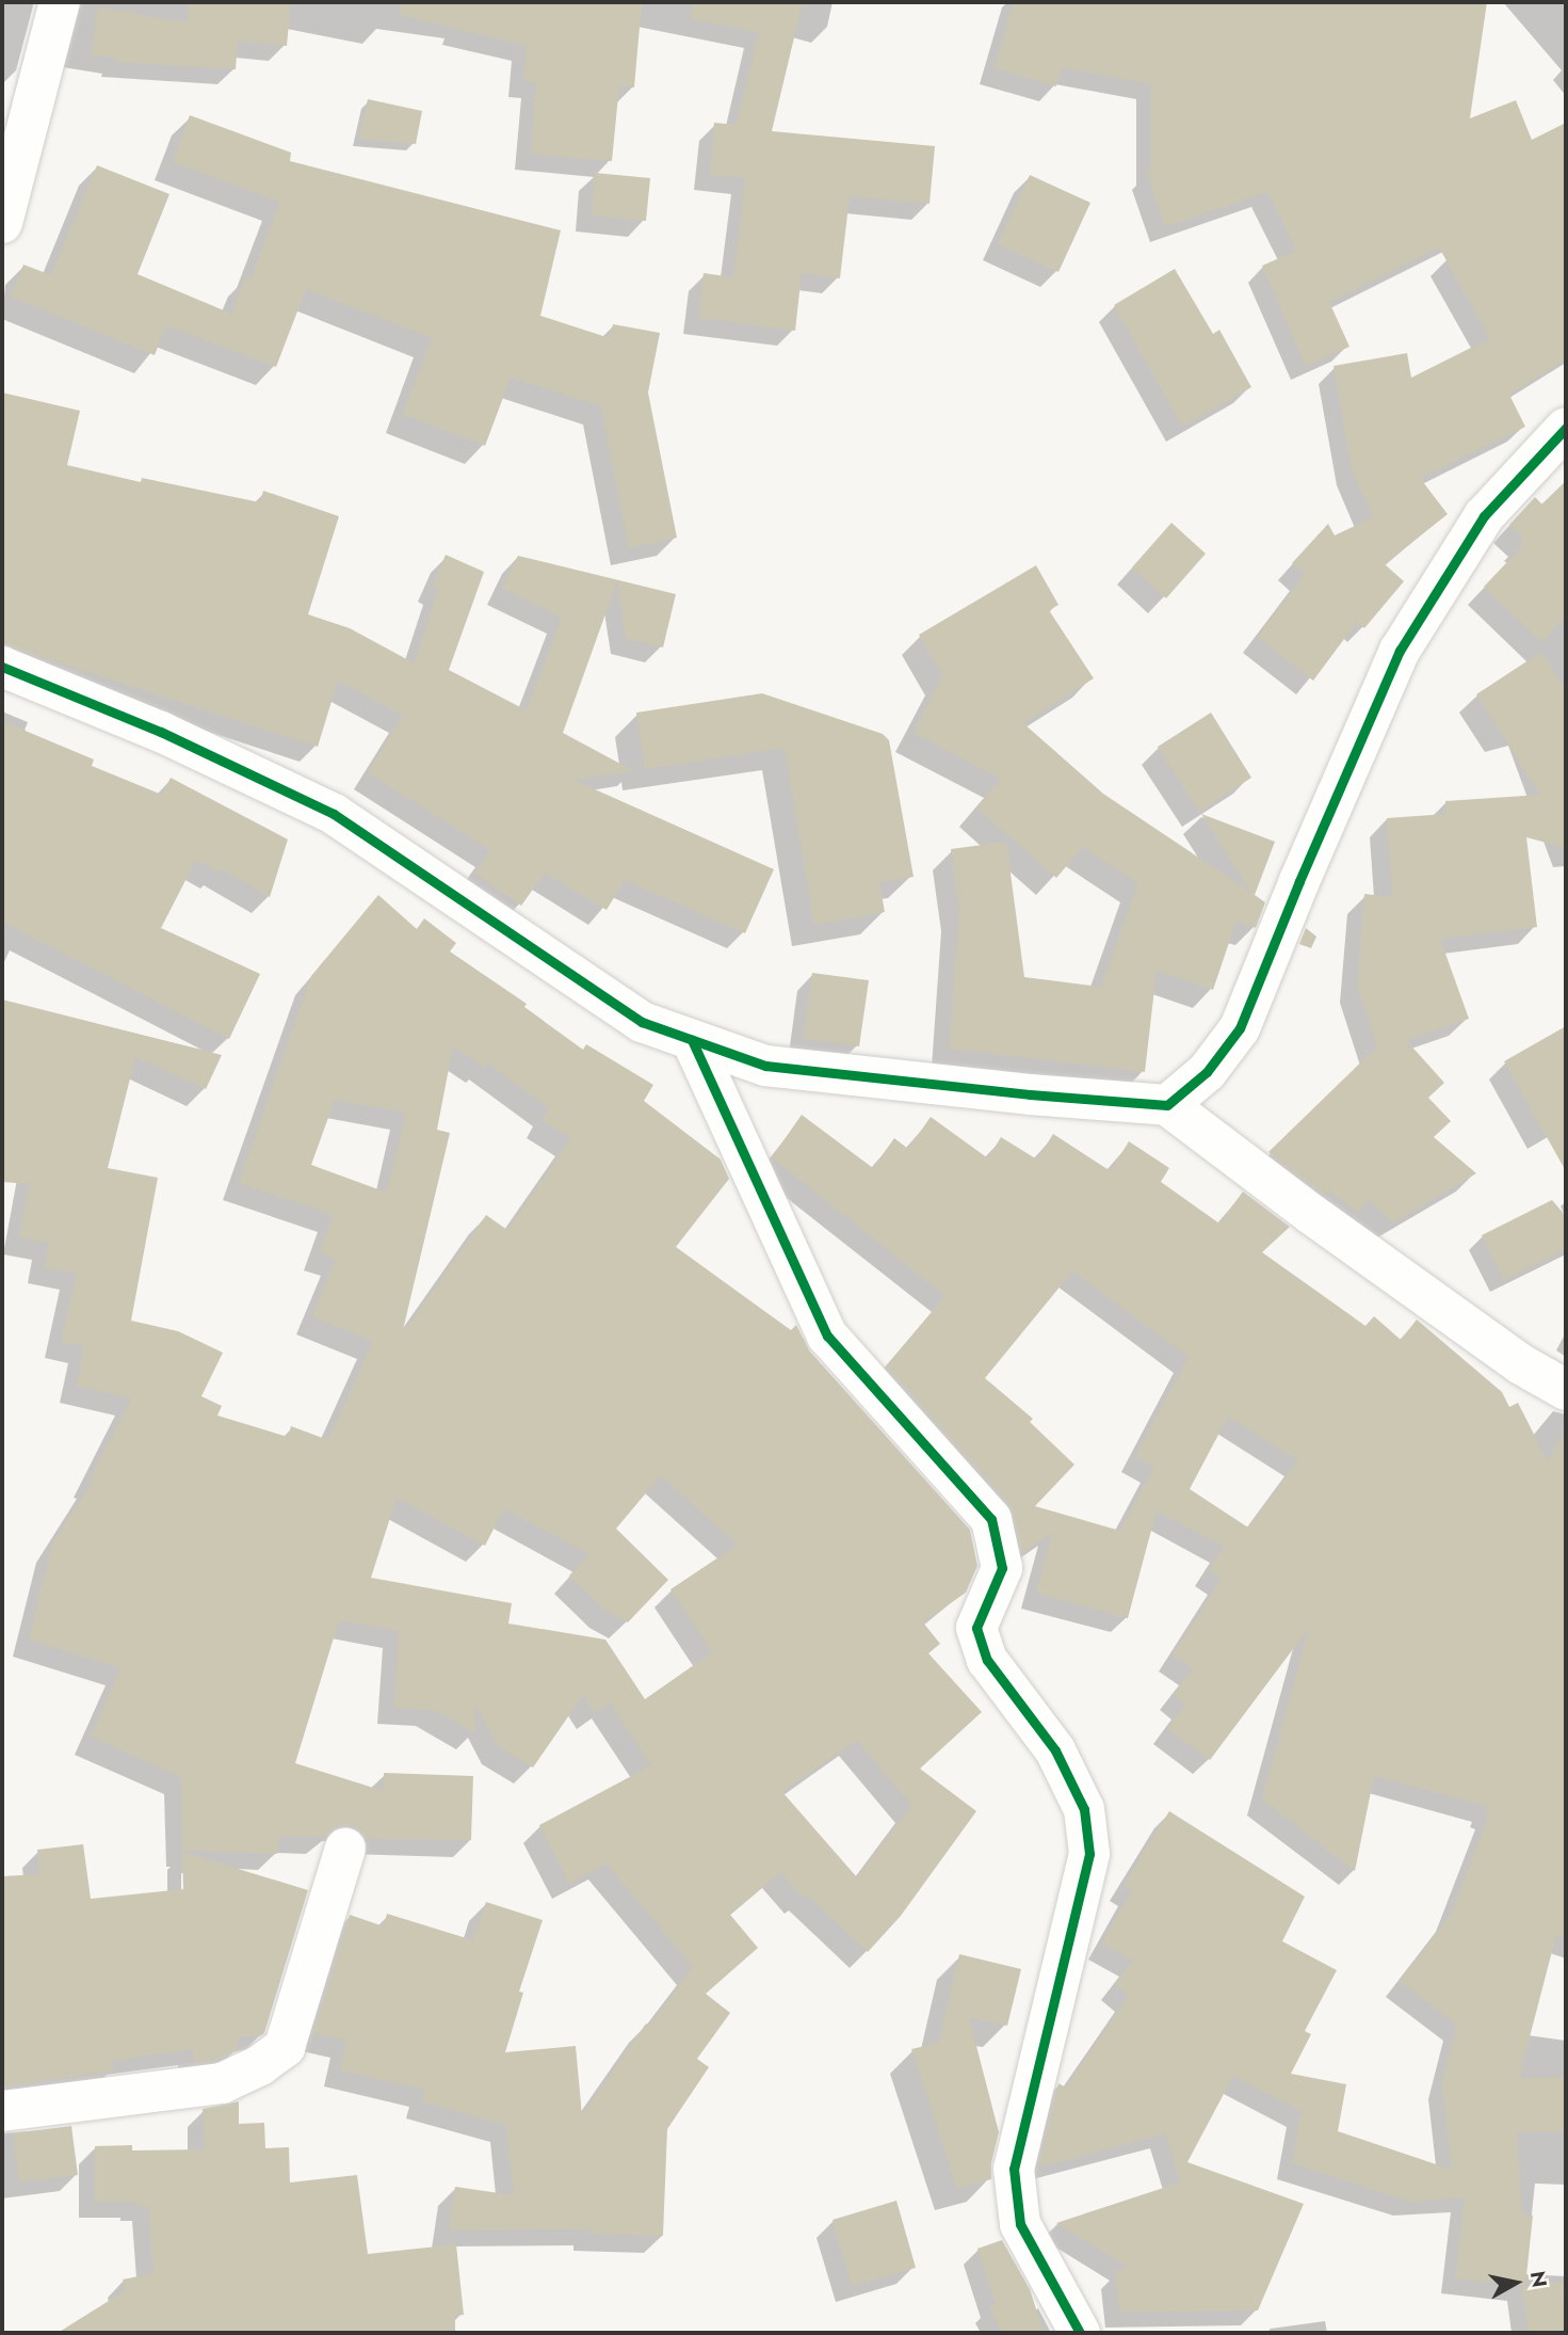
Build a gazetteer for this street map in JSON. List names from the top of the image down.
{
  "north": "right"
}
